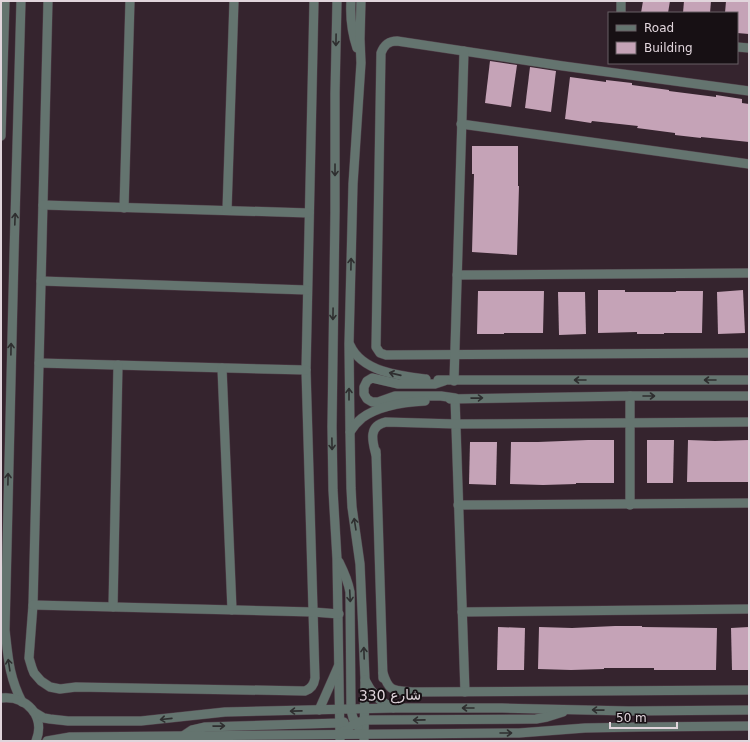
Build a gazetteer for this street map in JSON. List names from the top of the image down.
{
  "streets": {
    "street": ["شارع 330"]
  },
  "legend": ["Road", "Building"],
  "scale_bar": "50 m"
}
